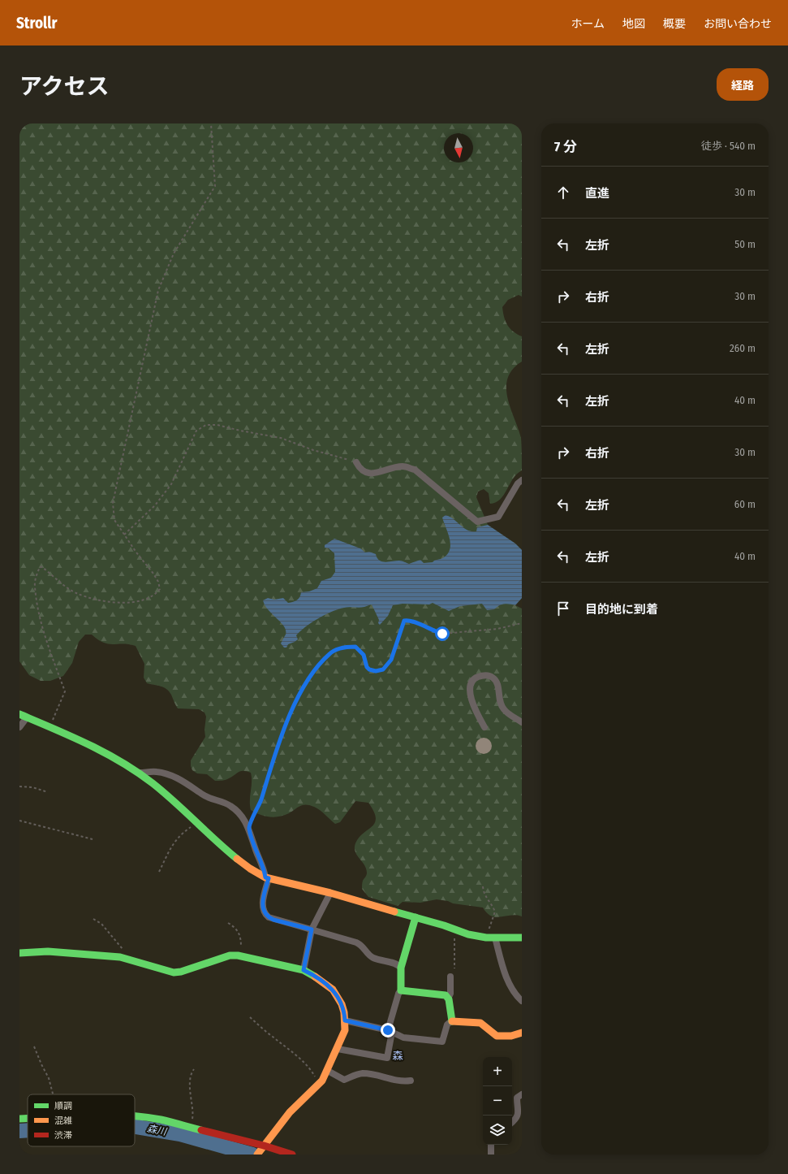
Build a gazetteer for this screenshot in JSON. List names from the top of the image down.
{
  "districts": ["森"],
  "water": ["森川"],
  "legend": ["順調", "混雑", "渋滞"],
  "north": "bottom",
  "page": {
    "header": "Strollr",
    "nav": [
      "ホーム",
      "地図",
      "概要",
      "お問い合わせ"
    ],
    "title": "アクセス",
    "buttons": "経路",
    "heading": ["7 分", "徒歩 · 540 m"],
    "list": [
      ["直進", "30 m"],
      ["左折", "50 m"],
      ["右折", "30 m"],
      ["左折", "260 m"],
      ["左折", "40 m"],
      ["右折", "30 m"],
      ["左折", "60 m"],
      ["左折", "40 m"],
      "目的地に到着"
    ],
    "map_buttons": ["+", "−"]
  }
}
